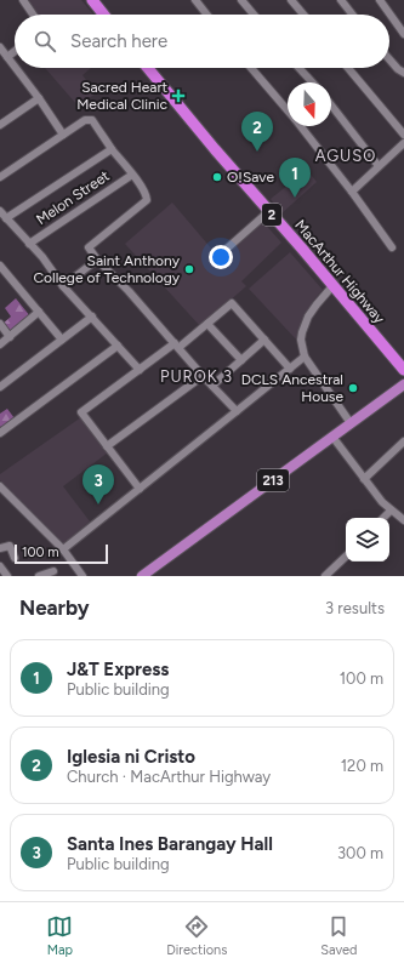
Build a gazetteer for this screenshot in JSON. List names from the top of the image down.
{
  "streets": {
    "highway": ["2", "MacArthur Highway"],
    "main road": ["213"],
    "street": ["Melon Street"]
  },
  "districts": ["AGUSO", "PUROK 3"],
  "places": {
    "health": ["Sacred Heart Medical Clinic"],
    "other": ["O!Save", "Saint Anthony College of Technology", "DCLS Ancestral House"]
  },
  "scale_bar": "100 m",
  "north": "bottom",
  "page": {
    "search": "Search here",
    "pins": ["2", "1", "3"],
    "scale": "100 m",
    "heading": ["Nearby", "3 results"],
    "list": [
      {
        "mark": "1",
        "name": "J&T Express",
        "note": "Public building",
        "value": "100 m"
      },
      {
        "mark": "2",
        "name": "Iglesia ni Cristo",
        "note": "Church · MacArthur Highway",
        "value": "120 m"
      },
      {
        "mark": "3",
        "name": "Santa Ines Barangay Hall",
        "note": "Public building",
        "value": "300 m"
      }
    ],
    "nav": ["Map", "Directions", "Saved"]
  }
}
